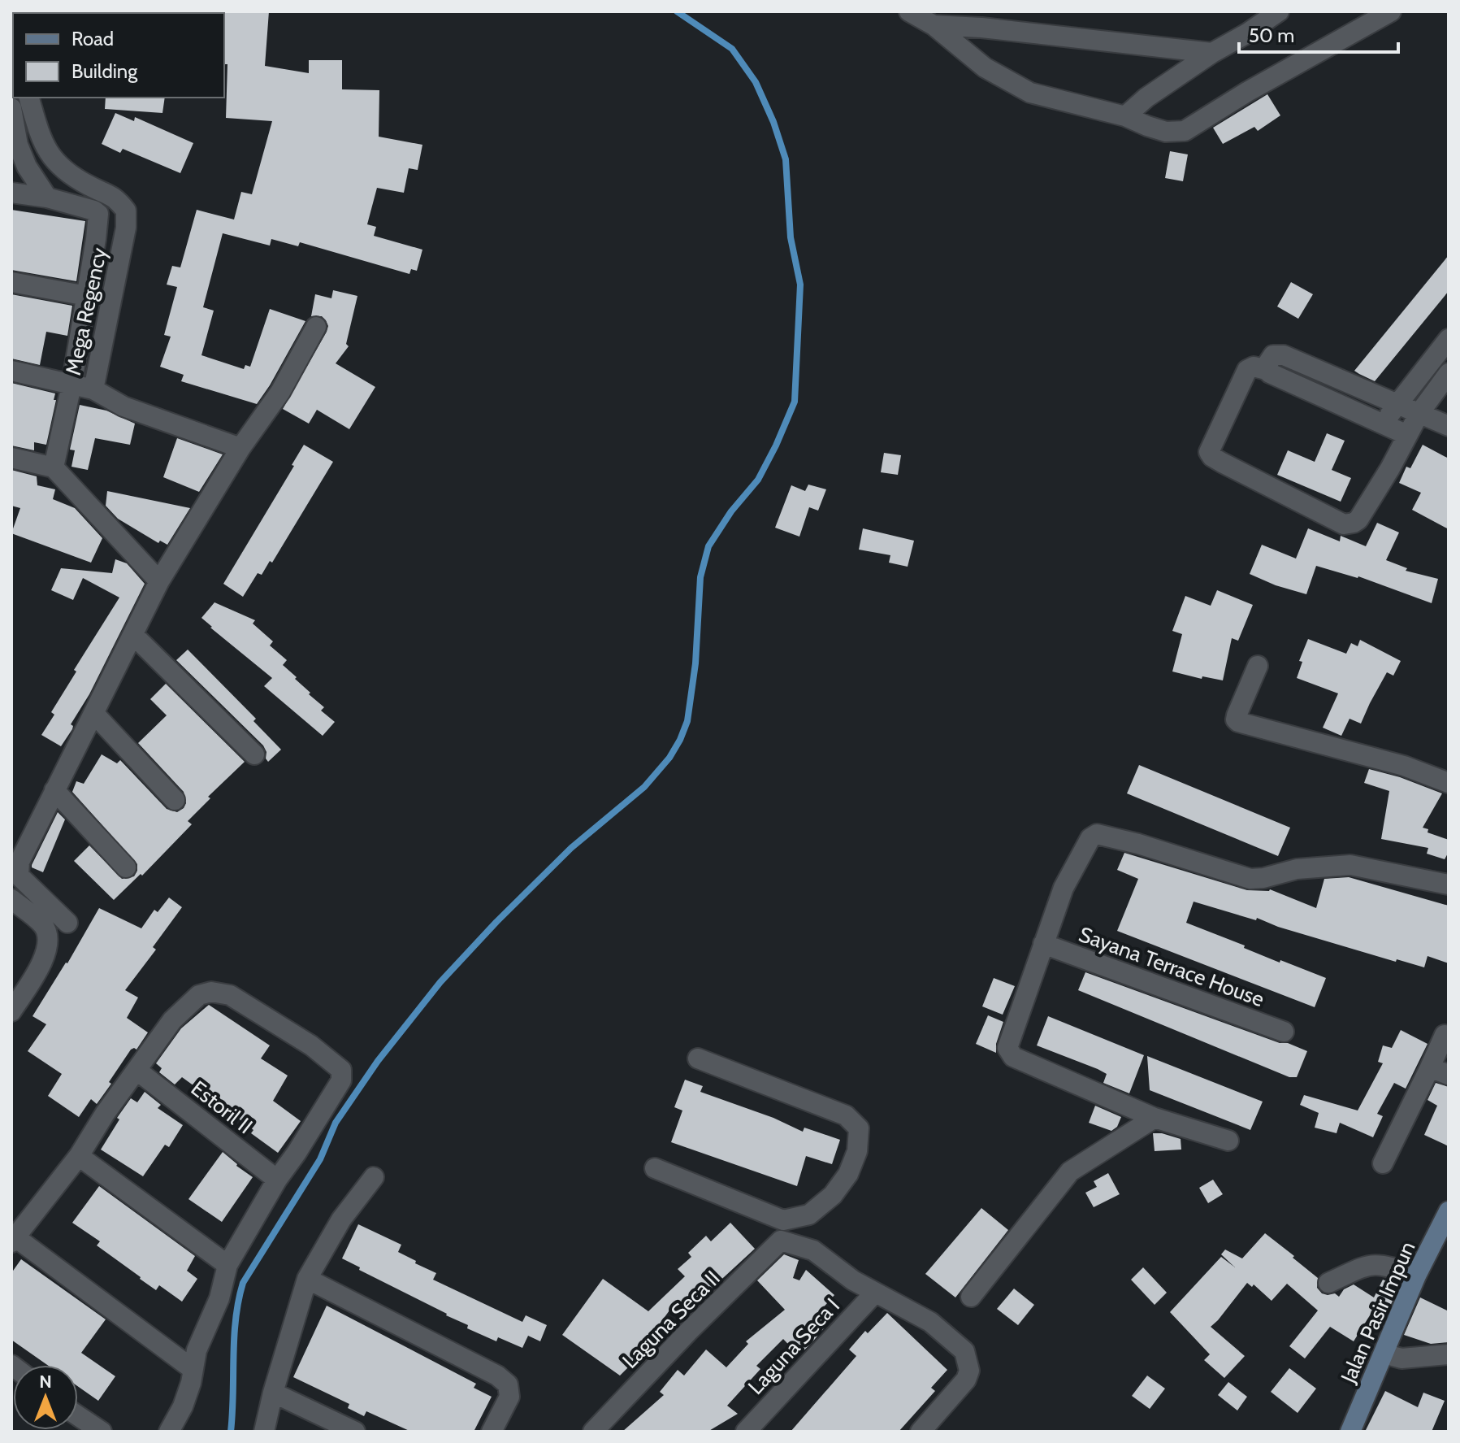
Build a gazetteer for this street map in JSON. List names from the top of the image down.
{
  "streets": {
    "street": [
      "Mega Regency",
      "Sayana Terrace House",
      "Estoril II",
      "Jalan Pasir Impun",
      "Laguna Seca II",
      "Laguna Seca I"
    ]
  },
  "legend": ["Road", "Building"],
  "scale_bar": "50 m",
  "north": "top"
}
